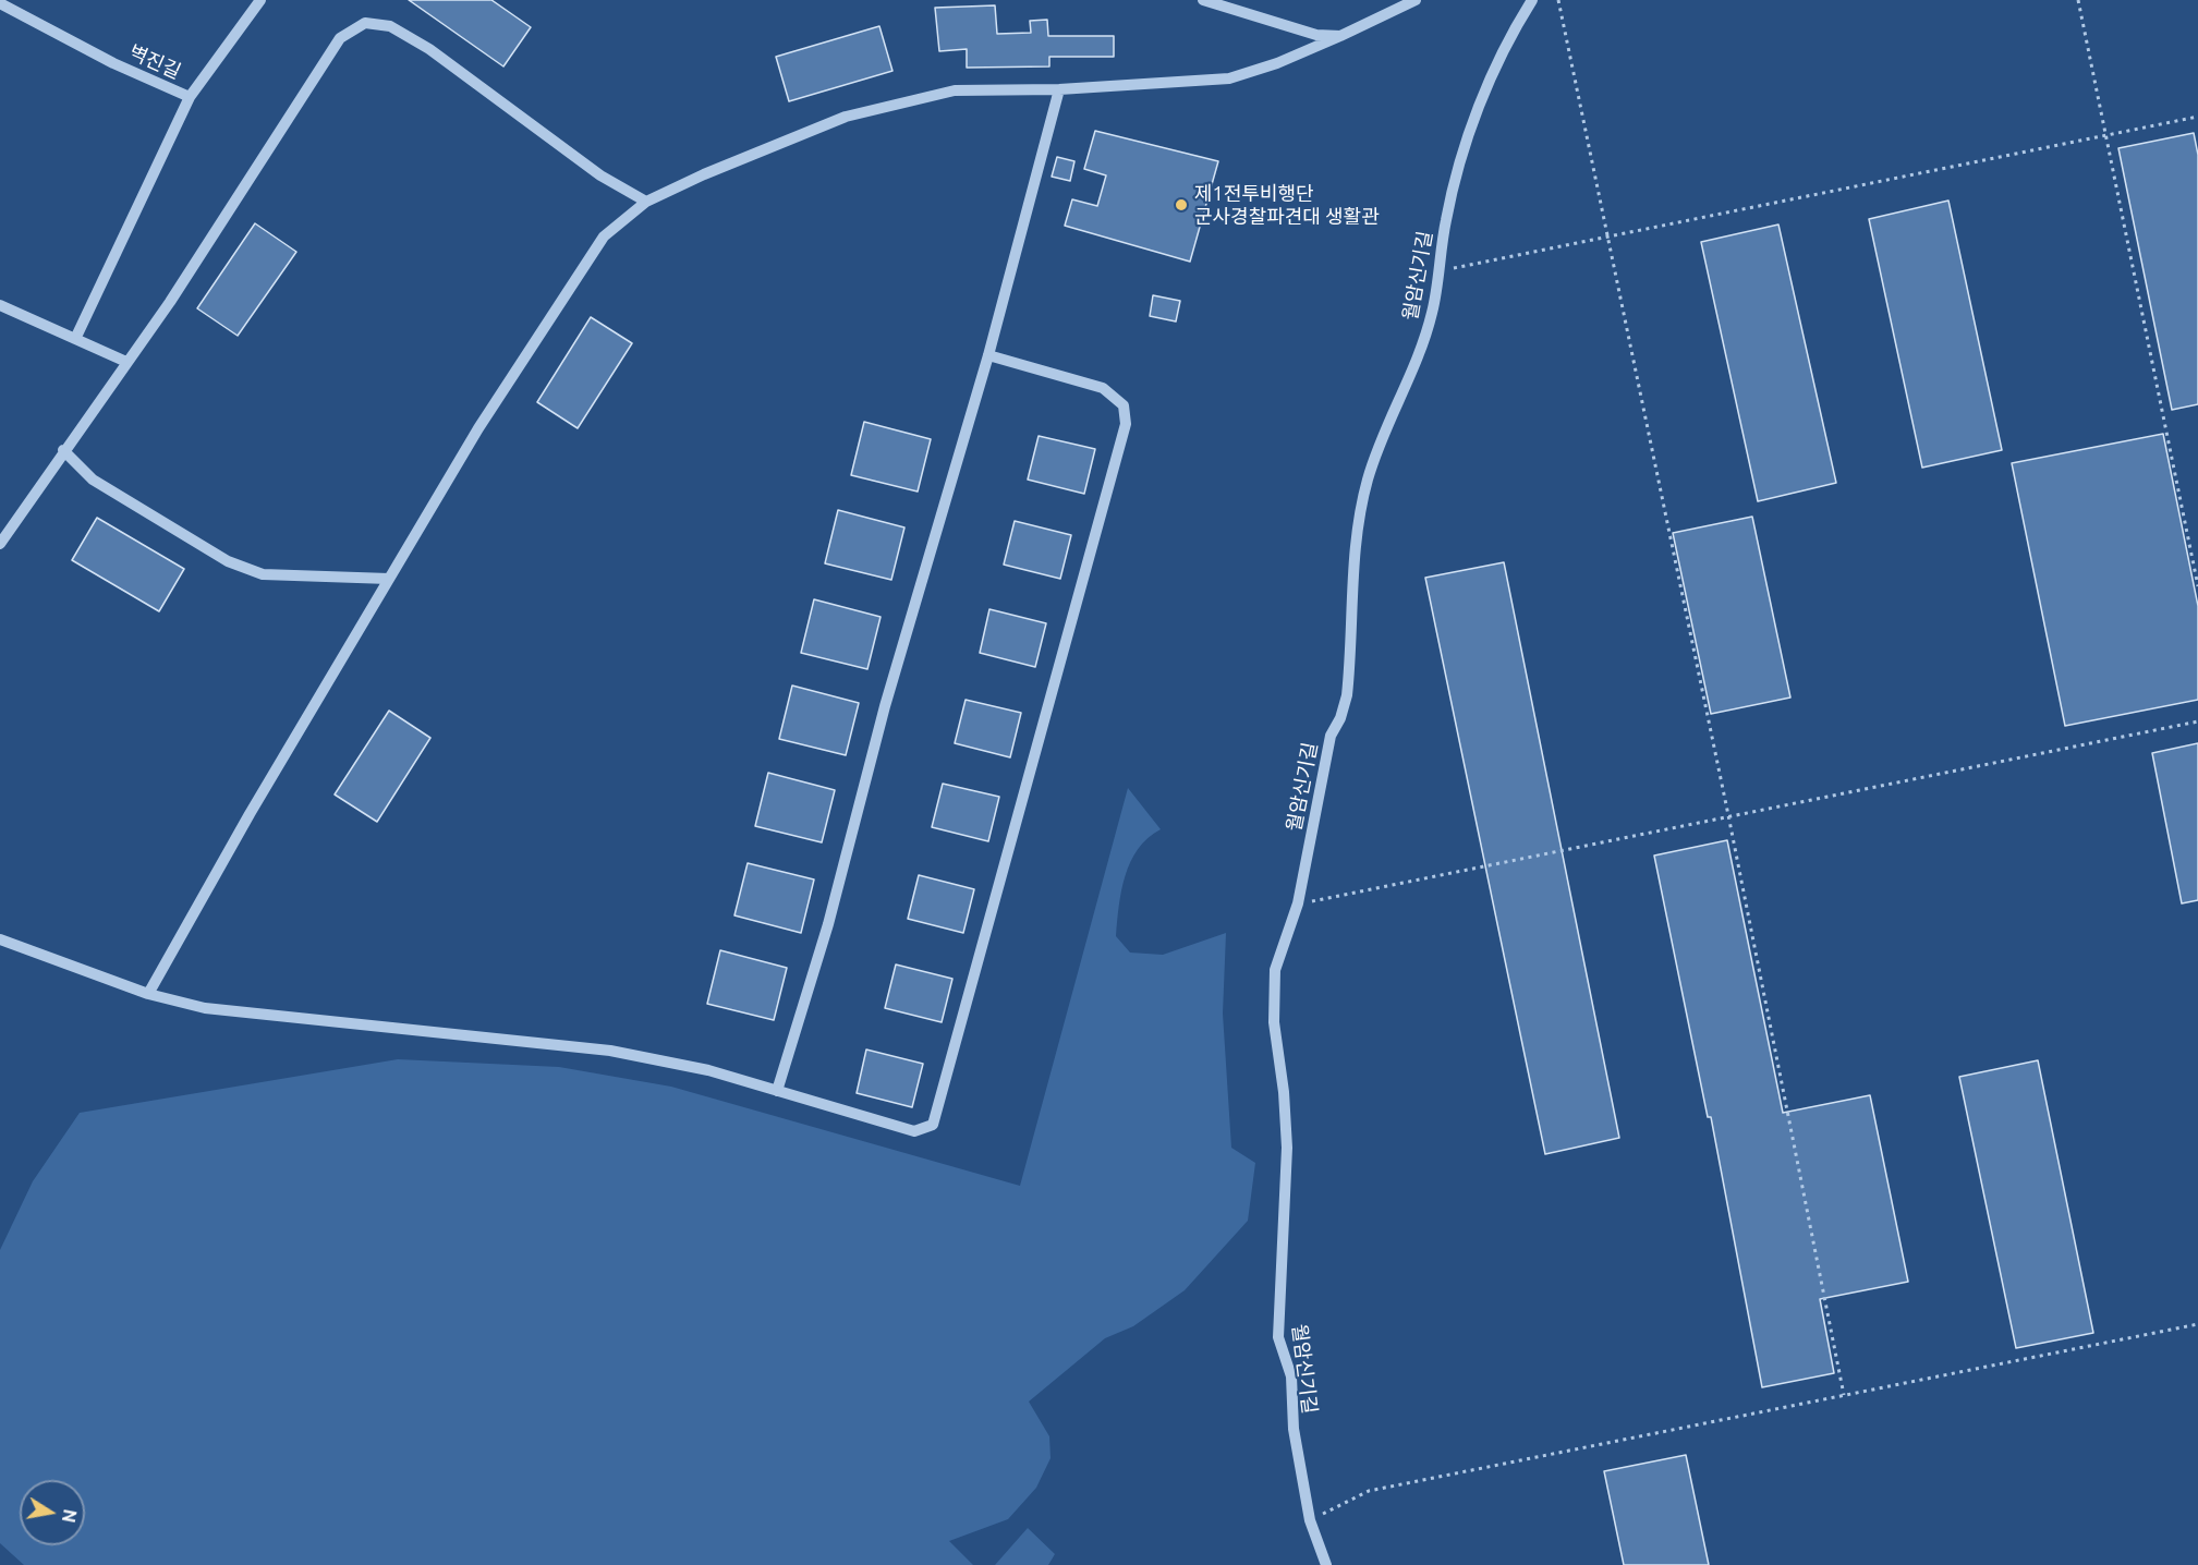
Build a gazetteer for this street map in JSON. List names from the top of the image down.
{
  "streets": {
    "street": ["벽진길", "월암신기길"]
  },
  "places": ["제1전투비행단 군사경찰파견대 생활관"],
  "north": "right"
}
